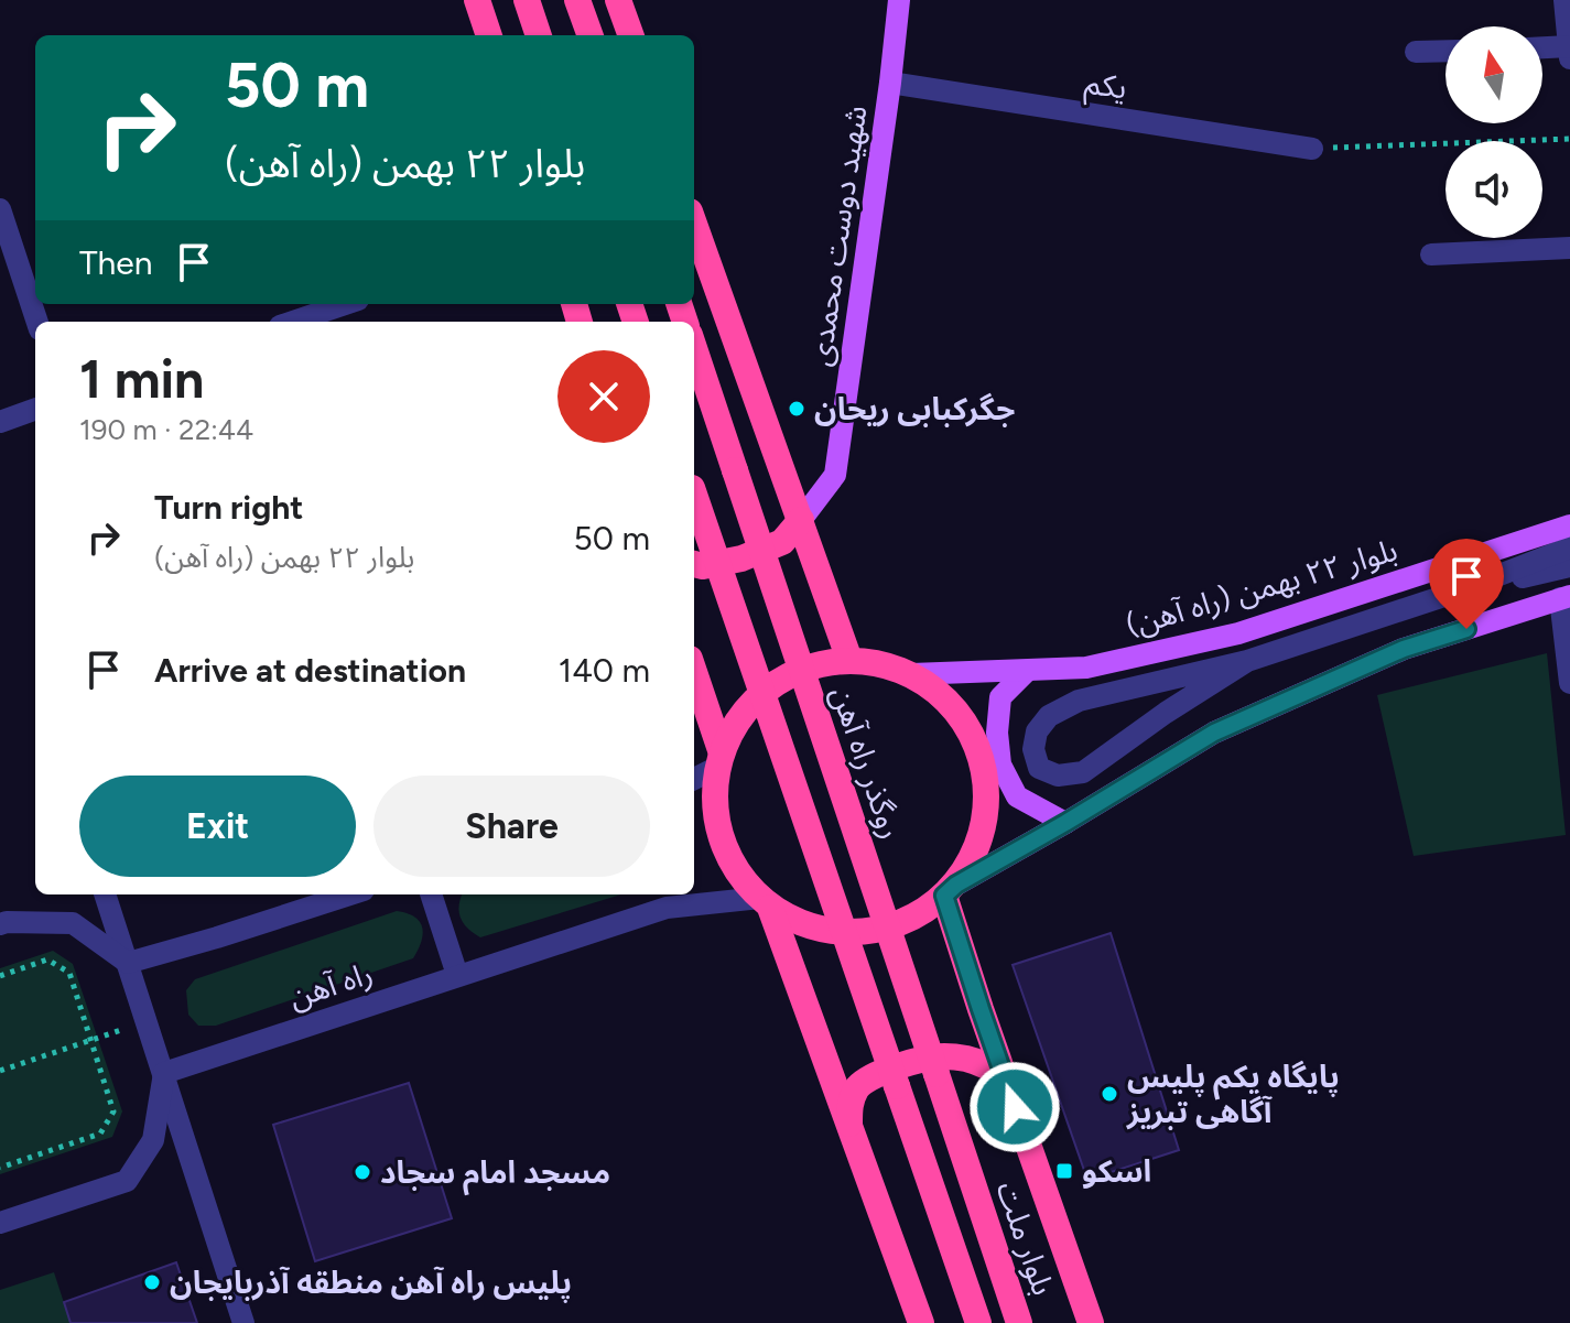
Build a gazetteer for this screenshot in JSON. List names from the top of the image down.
{
  "streets": {
    "highway": ["روگذر راه آهن", "بلوار ملت"],
    "main road": ["شهید دوست محمدی", "بلوار ۲۲ بهمن (راه آهن)"],
    "street": ["یکم", "راه آهن"]
  },
  "crossings": [
    ["یکم", "شهید دوست محمدی"],
    ["بلوار ۲۲ بهمن (راه آهن)", "راه آهن"],
    ["روگذر راه آهن", "بلوار ملت"]
  ],
  "places": {
    "other": [
      "جگرکبابی ریحان",
      "پایگاه یکم پلیس آگاهی تبریز",
      "مسجد امام سجاد",
      "پلیس راه آهن منطقه آذربایجان"
    ],
    "transit": ["اسکو"]
  },
  "north": "top",
  "page": {
    "turn": ["50 m", "بلوار ۲۲ بهمن (راه آهن)"],
    "then": "Then",
    "heading": ["1 min", "190 m · 22:44"],
    "list": [
      {
        "name": "Turn right",
        "note": "بلوار ۲۲ بهمن (راه آهن)",
        "value": "50 m"
      },
      {
        "name": "Arrive at destination",
        "value": "140 m"
      }
    ],
    "buttons": ["Exit", "Share"]
  }
}
